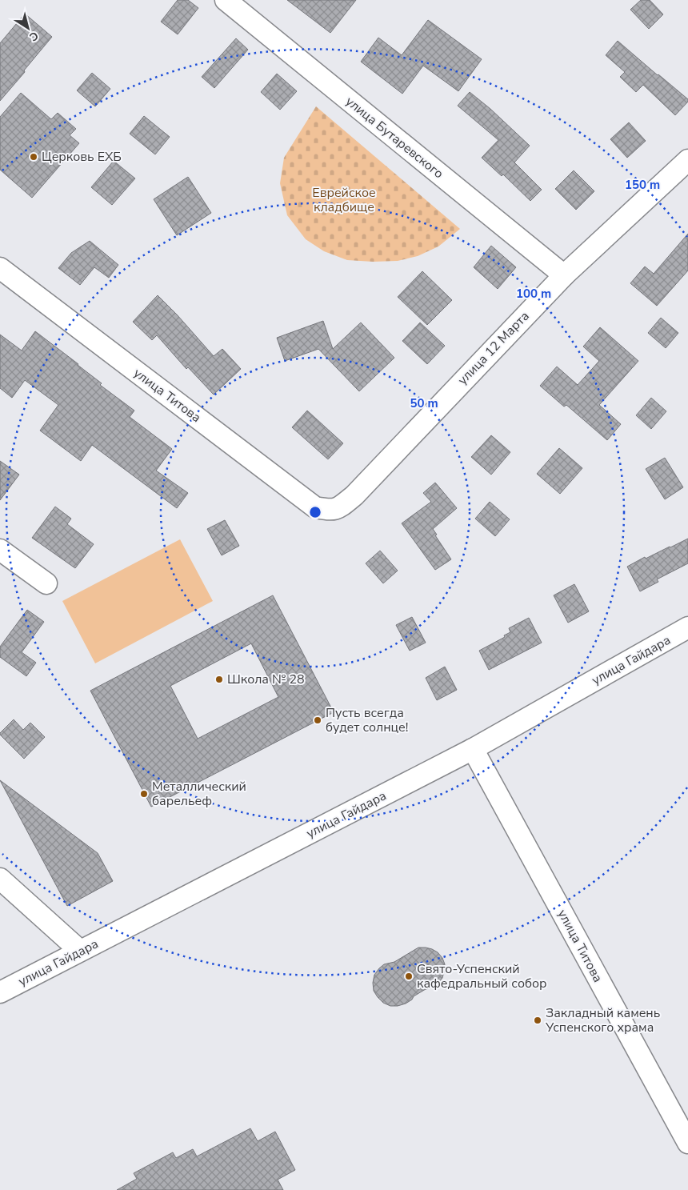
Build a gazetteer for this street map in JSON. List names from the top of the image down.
{
  "streets": {
    "street": [
      "улица Бутаревского",
      "улица 12 Марта",
      "улица Титова",
      "улица Гайдара"
    ]
  },
  "crossings": [
    ["улица Бутаревского", "улица 12 Марта"],
    ["улица 12 Марта", "улица Титова"],
    ["улица Титова", "улица Гайдара"]
  ],
  "parks": ["Еврейское кладбище"],
  "places": [
    "Церковь ЕХБ",
    "Школа № 28",
    "Пусть всегда будет солнце!",
    "Металлический барельеф",
    "Свято-Успенский кафедральный собор",
    "Закладный камень Успенского храма"
  ],
  "north": "bottom right",
  "rings": ["150 m", "100 m", "50 m"]
}
